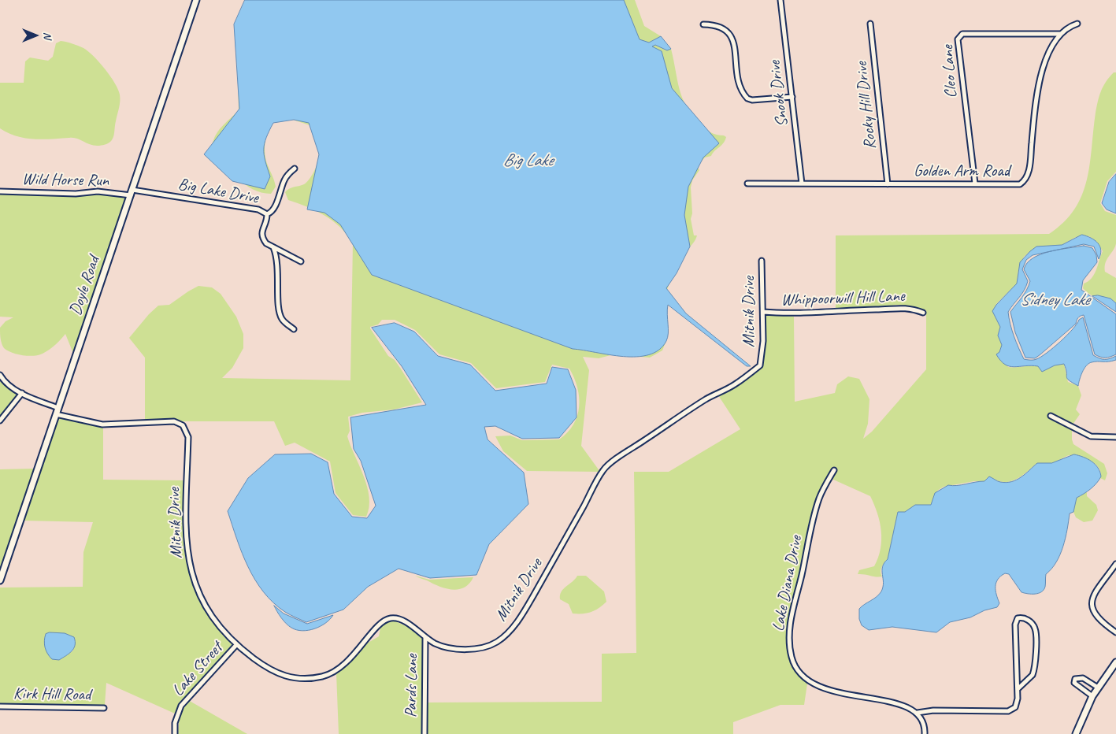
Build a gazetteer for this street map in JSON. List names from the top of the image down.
{
  "streets": {
    "main road": ["Doyle Road"],
    "street": [
      "Cleo Lane",
      "Snook Drive",
      "Rocky Hill Drive",
      "Golden Arm Road",
      "Wild Horse Run",
      "Big Lake Drive",
      "Whippoorwill Hill Lane",
      "Mitnik Drive",
      "Lake Diana Drive",
      "Lake Street",
      "Pards Lane",
      "Kirk Hill Road"
    ]
  },
  "crossings": [
    ["Cleo Lane", "Golden Arm Road"],
    ["Snook Drive", "Golden Arm Road"],
    ["Rocky Hill Drive", "Golden Arm Road"],
    ["Wild Horse Run", "Big Lake Drive"],
    ["Wild Horse Run", "Doyle Road"],
    ["Big Lake Drive", "Doyle Road"],
    ["Doyle Road", "Mitnik Drive"],
    ["Whippoorwill Hill Lane", "Mitnik Drive"],
    ["Mitnik Drive", "Lake Street"],
    ["Mitnik Drive", "Pards Lane"]
  ],
  "water": ["Big Lake", "Sidney Lake"],
  "north": "right"
}
